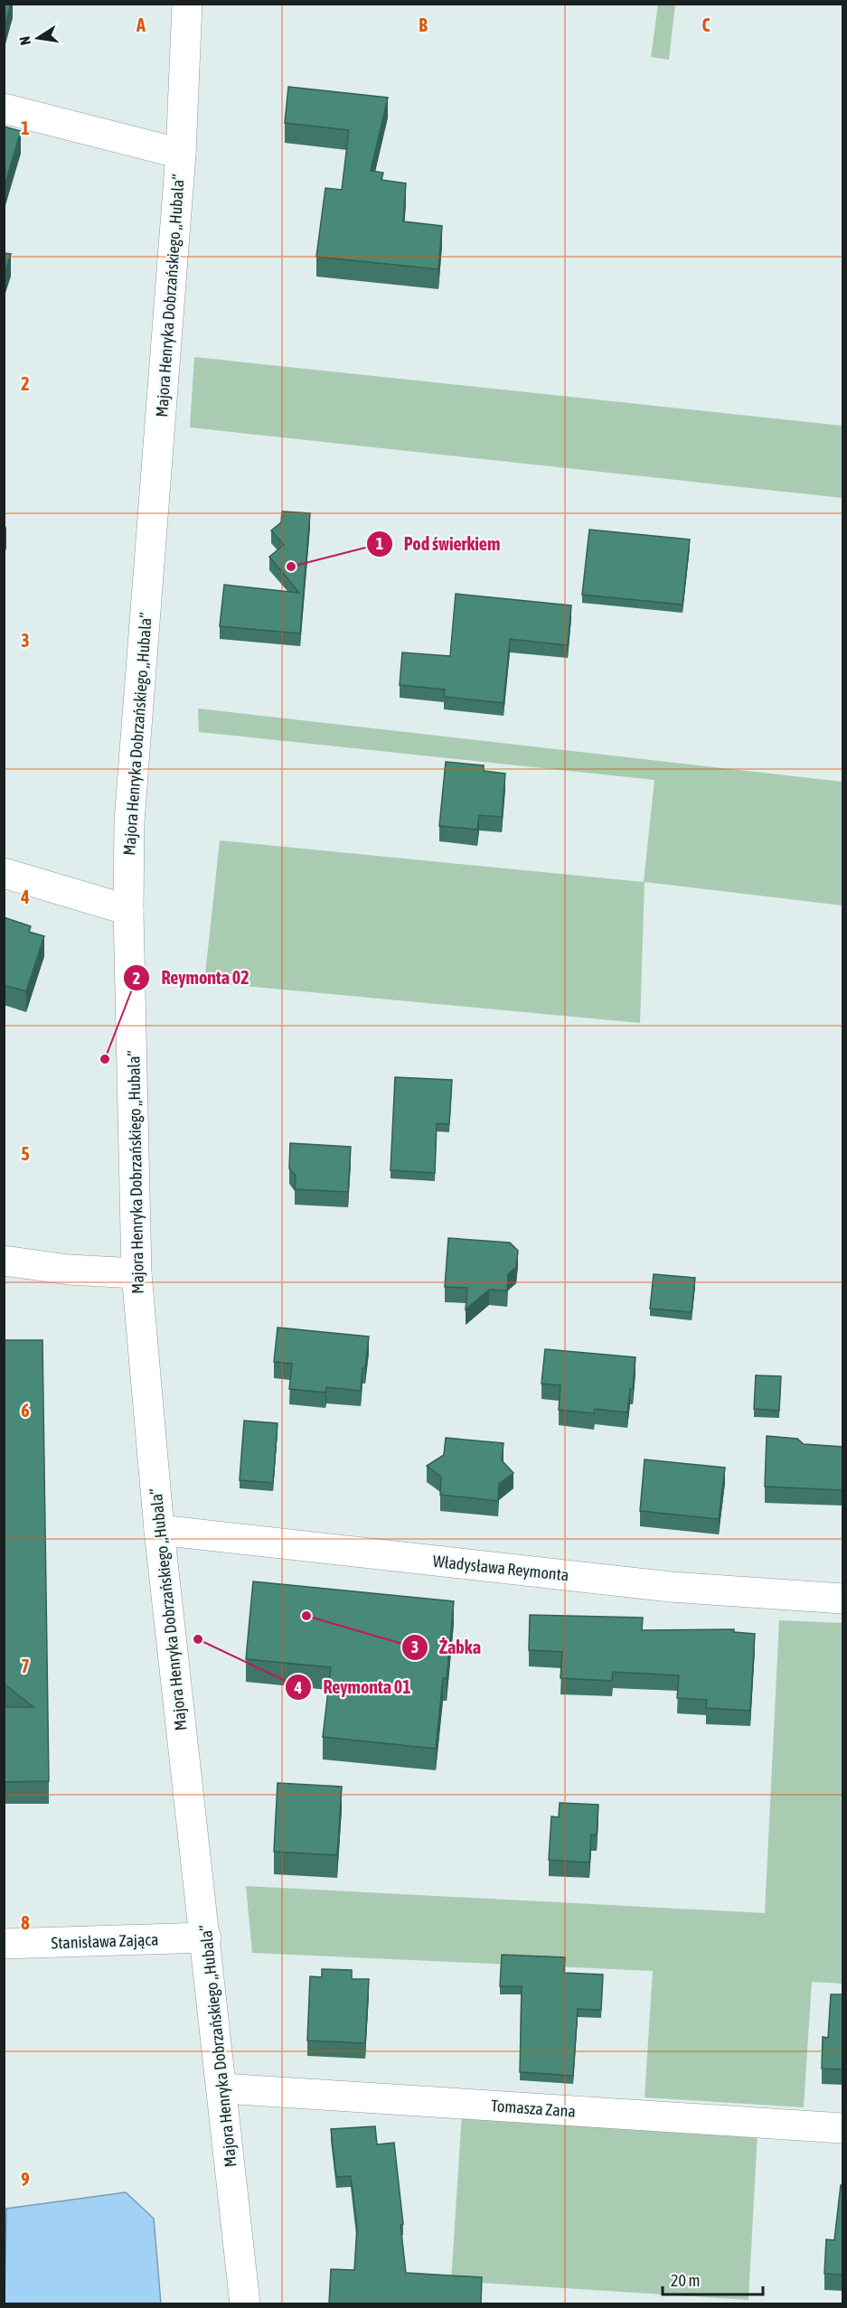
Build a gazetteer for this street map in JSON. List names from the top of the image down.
{
  "streets": {
    "street": [
      "Majora Henryka Dobrzańskiego „Hubala”",
      "Władysława Reymonta",
      "Stanisława Zająca",
      "Tomasza Zana"
    ]
  },
  "crossings": [
    ["Majora Henryka Dobrzańskiego „Hubala”", "Władysława Reymonta"],
    ["Majora Henryka Dobrzańskiego „Hubala”", "Stanisława Zająca"],
    ["Majora Henryka Dobrzańskiego „Hubala”", "Tomasza Zana"]
  ],
  "places": [
    "Pod świerkiem",
    "Reymonta 02",
    "Żabka",
    "Reymonta 01"
  ],
  "scale_bar": "20 m",
  "north": "left",
  "grid": {
    "columns": ["A", "B", "C"],
    "rows": [
      "1",
      "2",
      "3",
      "4",
      "5",
      "6",
      "7",
      "8",
      "9"
    ]
  }
}
